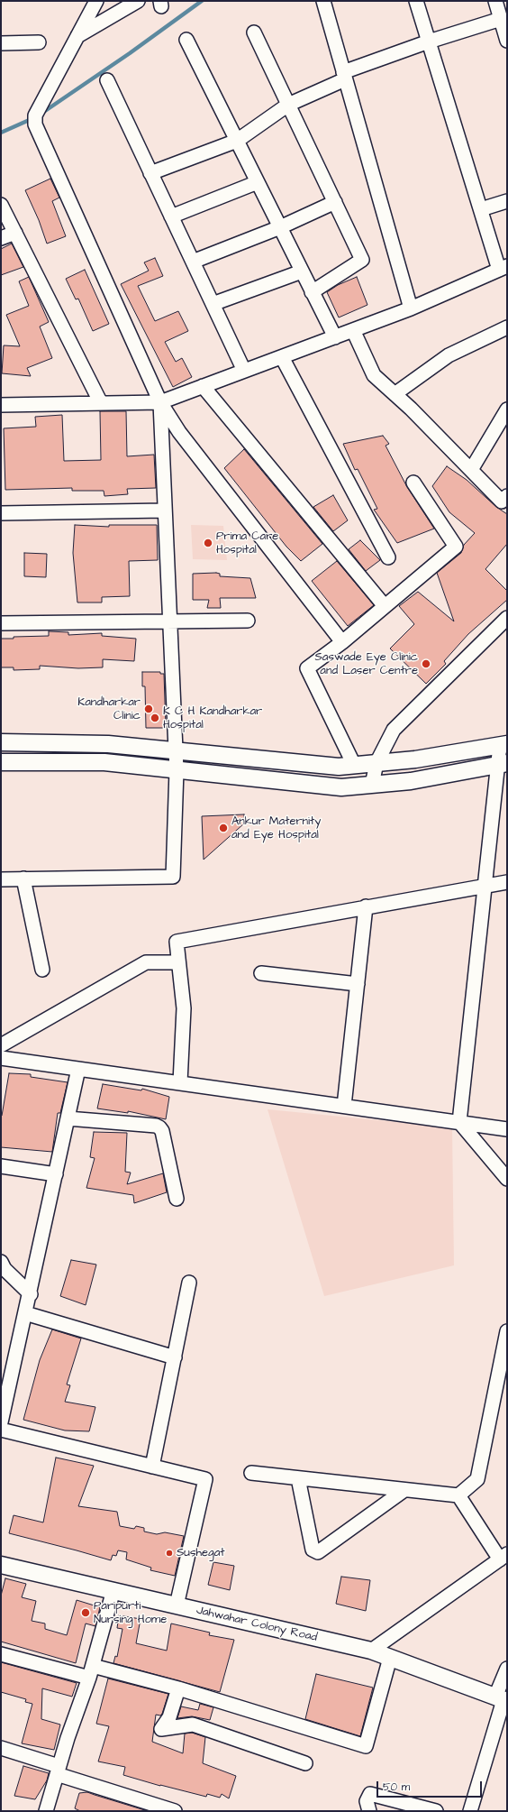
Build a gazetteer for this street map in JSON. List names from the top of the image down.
{
  "streets": {
    "street": ["Jahwahar Colony Road"]
  },
  "places": [
    "Prima Care Hospital",
    "Saswade Eye Clinic and Laser Centre",
    "Kandharkar Clinic",
    "K C H Kandharkar Hospital",
    "Ankur Maternity and Eye Hospital",
    "Sushegat",
    "Paripurti Nursing Home"
  ],
  "scale_bar": "50 m"
}
